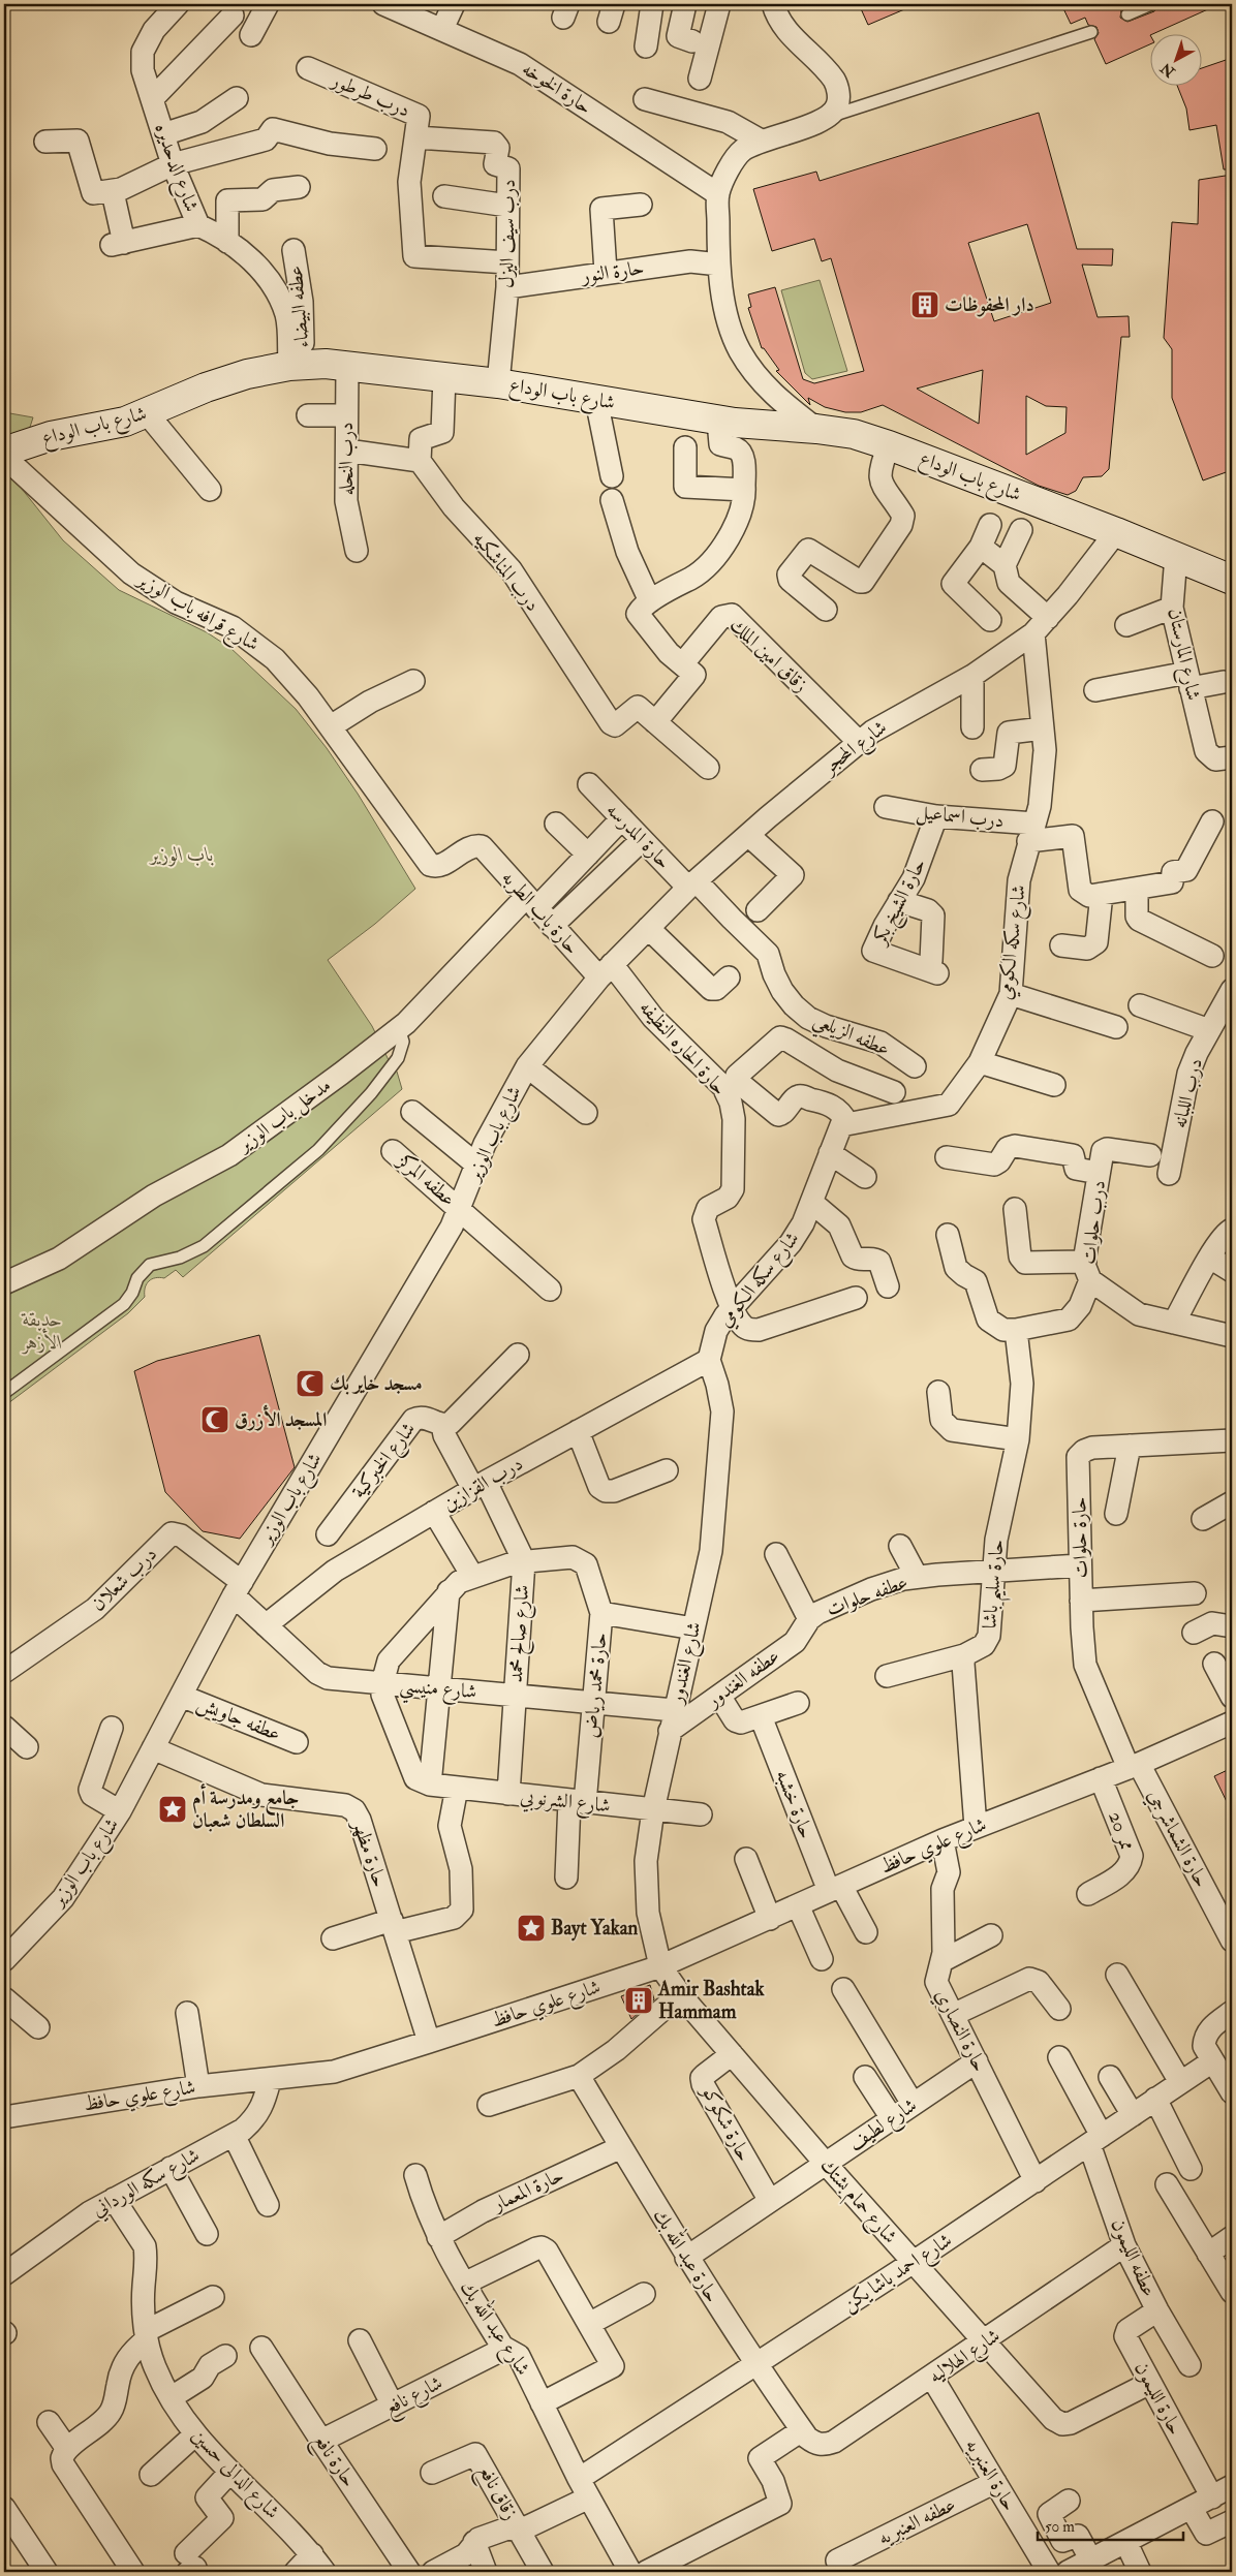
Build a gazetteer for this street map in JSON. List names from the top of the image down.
{
  "streets": {
    "street": [
      "حارة الخوخه",
      "درب طرطور",
      "شارع الدحديره",
      "درب سيف اليزل",
      "حارة النور",
      "عطفه البيضاء",
      "شارع باب الوداع",
      "درب النحله",
      "درب المناشكيه",
      "شارع قرافه باب الوزير",
      "شارع المارستان",
      "زقاق امين الملك",
      "شارع المحجر",
      "درب اسماعيل",
      "حارة المدرسه",
      "حارة الشيخ بكر",
      "حارة باب الطربه",
      "شارع سكه الكومي",
      "عطفه الزيلعي",
      "حارة الحاره النظيفه",
      "درب اللبانه",
      "مدخل باب الوزير",
      "شارع باب الوزير",
      "عطفه المركز",
      "درب حلوات",
      "شارع الخبركية",
      "درب القزازين",
      "حارة حلوات",
      "درب شعلان",
      "حارة سليم باشا",
      "عطفه حلوات",
      "شارع صالح محمد",
      "شارع الغندور",
      "عطفه الغندور",
      "حارة محمد رياض",
      "شارع منيسي",
      "عطفه جاويش",
      "شارع الشرنوبي",
      "حارة خشبه",
      "ممر 20",
      "حارة الشماشرجي",
      "شارع علوي حافظ",
      "حارة مظهر",
      "حارة النصاري",
      "حارة شكوكو",
      "شارع لطيف",
      "شارع سكه الورداني",
      "حارة المعمار",
      "شارع حمام بشتك",
      "حارة عبد الله بك",
      "عطفه الليمون",
      "شارع احمد باشا يكن",
      "شارع عبد الله بك",
      "شارع الهلاليه",
      "شارع نافع",
      "حارة الليمون",
      "حارة نافع",
      "شارع الدالى حسين",
      "حارة العنبريه",
      "زقاق نافع",
      "عطفه العنبريه"
    ]
  },
  "crossings": [
    ["درب طرطور", "درب سيف اليزل"],
    ["شارع الدحديره", "عطفه البيضاء"],
    ["شارع الدحديره", "شارع باب الوداع"],
    ["درب سيف اليزل", "حارة النور"],
    ["درب سيف اليزل", "شارع باب الوداع"],
    ["عطفه البيضاء", "شارع باب الوداع"],
    ["شارع باب الوداع", "درب النحله"],
    ["شارع باب الوداع", "شارع المارستان"],
    ["شارع باب الوداع", "شارع المحجر"],
    ["شارع قرافه باب الوزير", "حارة باب الطربه"],
    ["زقاق امين الملك", "شارع المحجر"],
    ["شارع المحجر", "حارة المدرسه"],
    ["شارع المحجر", "حارة باب الطربه"],
    ["شارع المحجر", "شارع سكه الكومي"],
    ["شارع المحجر", "عطفه الزيلعي"],
    ["شارع المحجر", "حارة الحاره النظيفه"],
    ["شارع المحجر", "شارع باب الوزير"],
    ["درب اسماعيل", "حارة الشيخ بكر"],
    ["درب اسماعيل", "شارع سكه الكومي"],
    ["حارة المدرسه", "عطفه الزيلعي"],
    ["حارة المدرسه", "مدخل باب الوزير"],
    ["حارة باب الطربه", "حارة الحاره النظيفه"],
    ["حارة باب الطربه", "مدخل باب الوزير"],
    ["حارة باب الطربه", "شارع باب الوزير"],
    ["شارع سكه الكومي", "حارة الحاره النظيفه"],
    ["شارع سكه الكومي", "درب القزازين"],
    ["شارع سكه الكومي", "شارع الغندور"],
    ["حارة الحاره النظيفه", "شارع باب الوزير"],
    ["شارع باب الوزير", "عطفه المركز"],
    ["شارع باب الوزير", "درب شعلان"],
    ["شارع باب الوزير", "شارع منيسي"],
    ["شارع باب الوزير", "عطفه جاويش"],
    ["شارع باب الوزير", "حارة مظهر"],
    ["شارع الخبركية", "شارع صالح محمد"],
    ["درب القزازين", "شارع صالح محمد"],
    ["درب القزازين", "شارع الغندور"],
    ["درب القزازين", "شارع منيسي"],
    ["حارة حلوات", "عطفه حلوات"],
    ["حارة حلوات", "حارة الشماشرجي"],
    ["حارة حلوات", "شارع علوي حافظ"],
    ["درب شعلان", "شارع منيسي"],
    ["حارة سليم باشا", "عطفه حلوات"],
    ["عطفه حلوات", "عطفه الغندور"],
    ["شارع صالح محمد", "حارة محمد رياض"],
    ["شارع صالح محمد", "شارع منيسي"],
    ["شارع صالح محمد", "شارع الشرنوبي"],
    ["شارع الغندور", "عطفه الغندور"],
    ["شارع الغندور", "شارع منيسي"],
    ["شارع الغندور", "شارع الشرنوبي"],
    ["شارع الغندور", "شارع علوي حافظ"],
    ["شارع الغندور", "شارع حمام بشتك"],
    ["عطفه الغندور", "شارع منيسي"],
    ["حارة محمد رياض", "شارع منيسي"],
    ["حارة محمد رياض", "شارع الشرنوبي"],
    ["حارة خشبه", "شارع علوي حافظ"],
    ["ممر 20", "شارع علوي حافظ"],
    ["حارة الشماشرجي", "شارع علوي حافظ"],
    ["شارع علوي حافظ", "حارة مظهر"],
    ["شارع علوي حافظ", "حارة النصاري"],
    ["شارع علوي حافظ", "شارع سكه الورداني"],
    ["شارع علوي حافظ", "شارع حمام بشتك"],
    ["حارة النصاري", "شارع لطيف"],
    ["حارة النصاري", "شارع احمد باشا يكن"],
    ["حارة شكوكو", "شارع لطيف"],
    ["حارة شكوكو", "شارع حمام بشتك"],
    ["شارع لطيف", "شارع حمام بشتك"],
    ["شارع لطيف", "حارة عبد الله بك"],
    ["شارع سكه الورداني", "شارع الدالى حسين"],
    ["حارة المعمار", "حارة عبد الله بك"],
    ["حارة المعمار", "شارع عبد الله بك"],
    ["شارع حمام بشتك", "شارع احمد باشا يكن"],
    ["شارع حمام بشتك", "شارع الهلاليه"],
    ["شارع حمام بشتك", "حارة الليمون"],
    ["حارة عبد الله بك", "شارع احمد باشا يكن"],
    ["حارة عبد الله بك", "شارع الهلاليه"],
    ["عطفه الليمون", "شارع احمد باشا يكن"],
    ["عطفه الليمون", "شارع الهلاليه"],
    ["عطفه الليمون", "حارة الليمون"],
    ["شارع احمد باشا يكن", "شارع عبد الله بك"],
    ["شارع احمد باشا يكن", "زقاق نافع"],
    ["شارع عبد الله بك", "شارع نافع"],
    ["شارع الهلاليه", "حارة العنبريه"],
    ["شارع نافع", "حارة نافع"],
    ["حارة العنبريه", "عطفه العنبريه"]
  ],
  "parks": ["باب الوزير", "حديقة الأزهر"],
  "places": {
    "building": ["دار المحفوظات", "Amir Bashtak Hammam"],
    "mosque": ["مسجد خاير بك", "المسجد الأزرق"],
    "place": ["جامع ومدرسة أم السلطان شعبان", "Bayt Yakan"]
  },
  "scale_bar": "50 m",
  "north": "bottom left"
}
